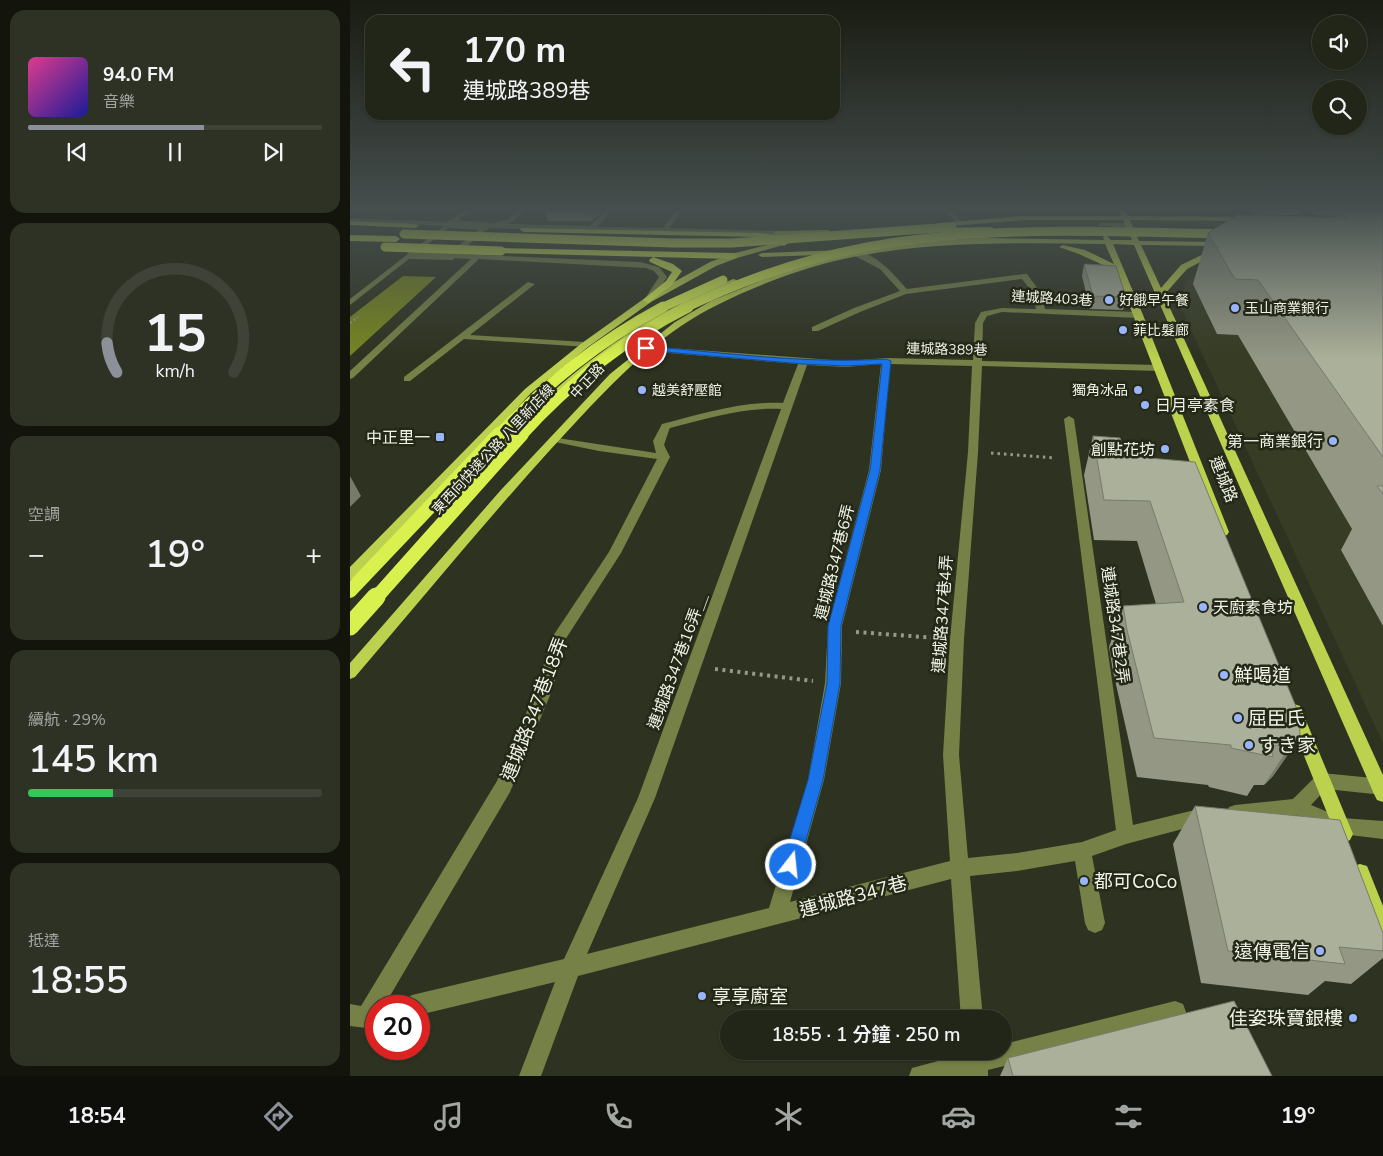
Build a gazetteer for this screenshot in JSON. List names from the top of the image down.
{
  "streets": {
    "highway": ["東西向快速公路 八里新店線"],
    "main road": ["中正路", "連城路"],
    "street": [
      "連城路403巷",
      "連城路389巷",
      "連城路347巷6弄",
      "連城路347巷4弄",
      "連城路347巷2弄",
      "連城路347巷16弄＿",
      "連城路347巷18弄",
      "連城路347巷"
    ]
  },
  "crossings": [
    ["連城路403巷", "連城路389巷"],
    ["連城路403巷", "連城路"],
    ["連城路403巷", "連城路347巷4弄"],
    ["連城路389巷", "中正路"],
    ["連城路389巷", "連城路"],
    ["連城路389巷", "連城路347巷6弄"],
    ["連城路389巷", "連城路347巷4弄"],
    ["連城路389巷", "連城路347巷16弄＿"],
    ["連城路347巷6弄", "連城路347巷"],
    ["連城路347巷4弄", "連城路347巷"],
    ["連城路347巷2弄", "連城路347巷"],
    ["連城路347巷16弄＿", "連城路347巷"]
  ],
  "places": {
    "other": [
      "好餓早午餐",
      "玉山商業銀行",
      "菲比髮廊",
      "越美舒壓館",
      "獨角冰品",
      "日月亭素食",
      "第一商業銀行",
      "創點花坊",
      "天廚素食坊",
      "鮮喝道",
      "屈臣氏",
      "すき家",
      "都可CoCo",
      "遠傳電信",
      "享享廚室",
      "佳姿珠寶銀樓"
    ],
    "transit": ["中正里一"]
  },
  "page": {
    "turn": ["170 m", "連城路389巷"],
    "song": ["94.0 FM", "音樂"],
    "tile": [
      "空調",
      ["續航 · 29%", "145 km"],
      ["抵達", "18:55"]
    ],
    "heat": ["−", "19°", "+"],
    "limit": "20",
    "trip": "18:55 · 1 分鐘 · 250 m",
    "tabs": ["18:54", "19°"],
    "gauge": ["15", "km/h"]
  }
}
